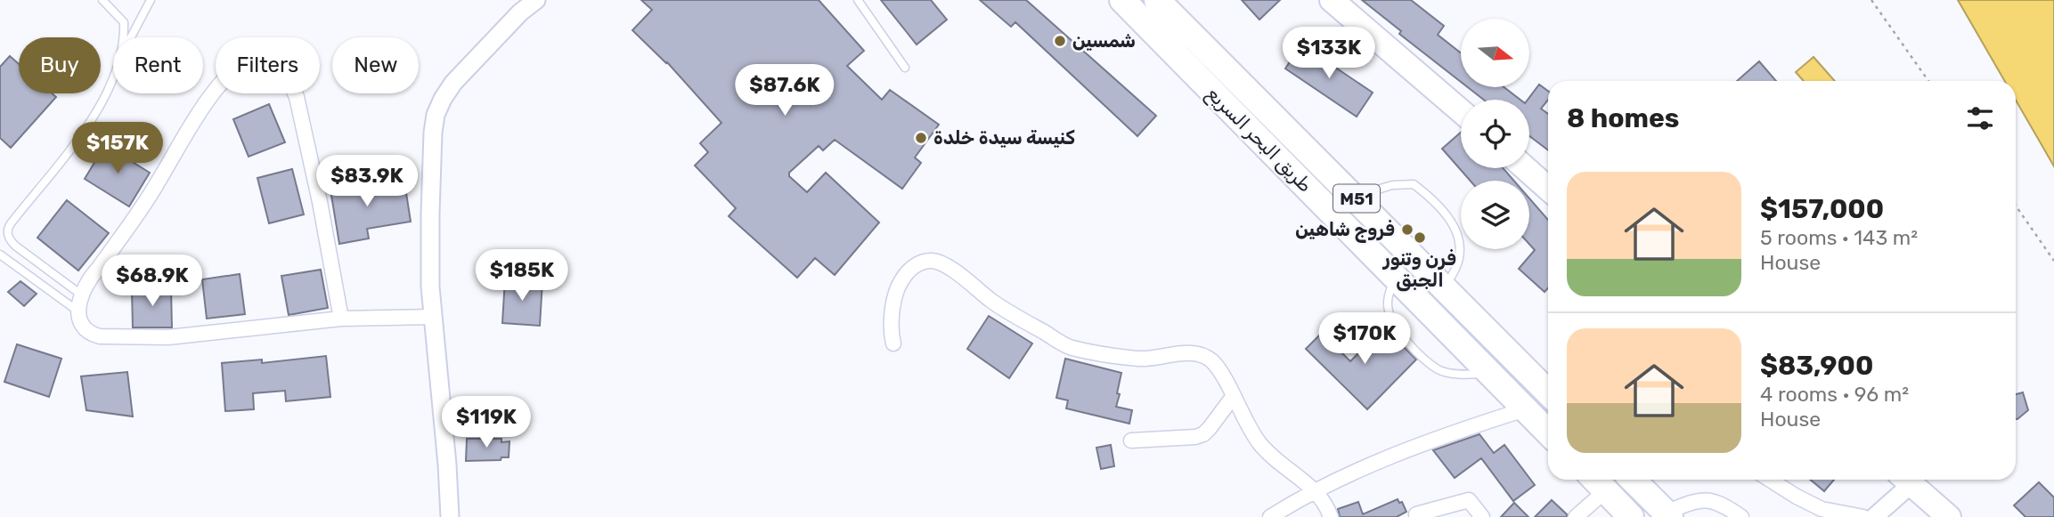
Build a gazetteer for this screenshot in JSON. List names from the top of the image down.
{
  "streets": {
    "highway": ["طريق البحر السريع", "M51"]
  },
  "places": [
    "شمسين",
    "كنيسة سيدة خلدة",
    "فروج شاهين",
    "فرن وتنور الجبق"
  ],
  "north": "right",
  "page": {
    "price": [
      "$133K",
      "$87.6K",
      "$157K",
      "$83.9K",
      "$185K",
      "$68.9K",
      "$170K",
      "$119K"
    ],
    "chip": [
      "Buy",
      "Rent",
      "Filters",
      "New"
    ],
    "heading": "8 homes",
    "list": [
      {
        "name": "$157,000",
        "note": "5 rooms · 143 m² · House"
      },
      {
        "name": "$83,900",
        "note": "4 rooms · 96 m² · House"
      }
    ]
  }
}
